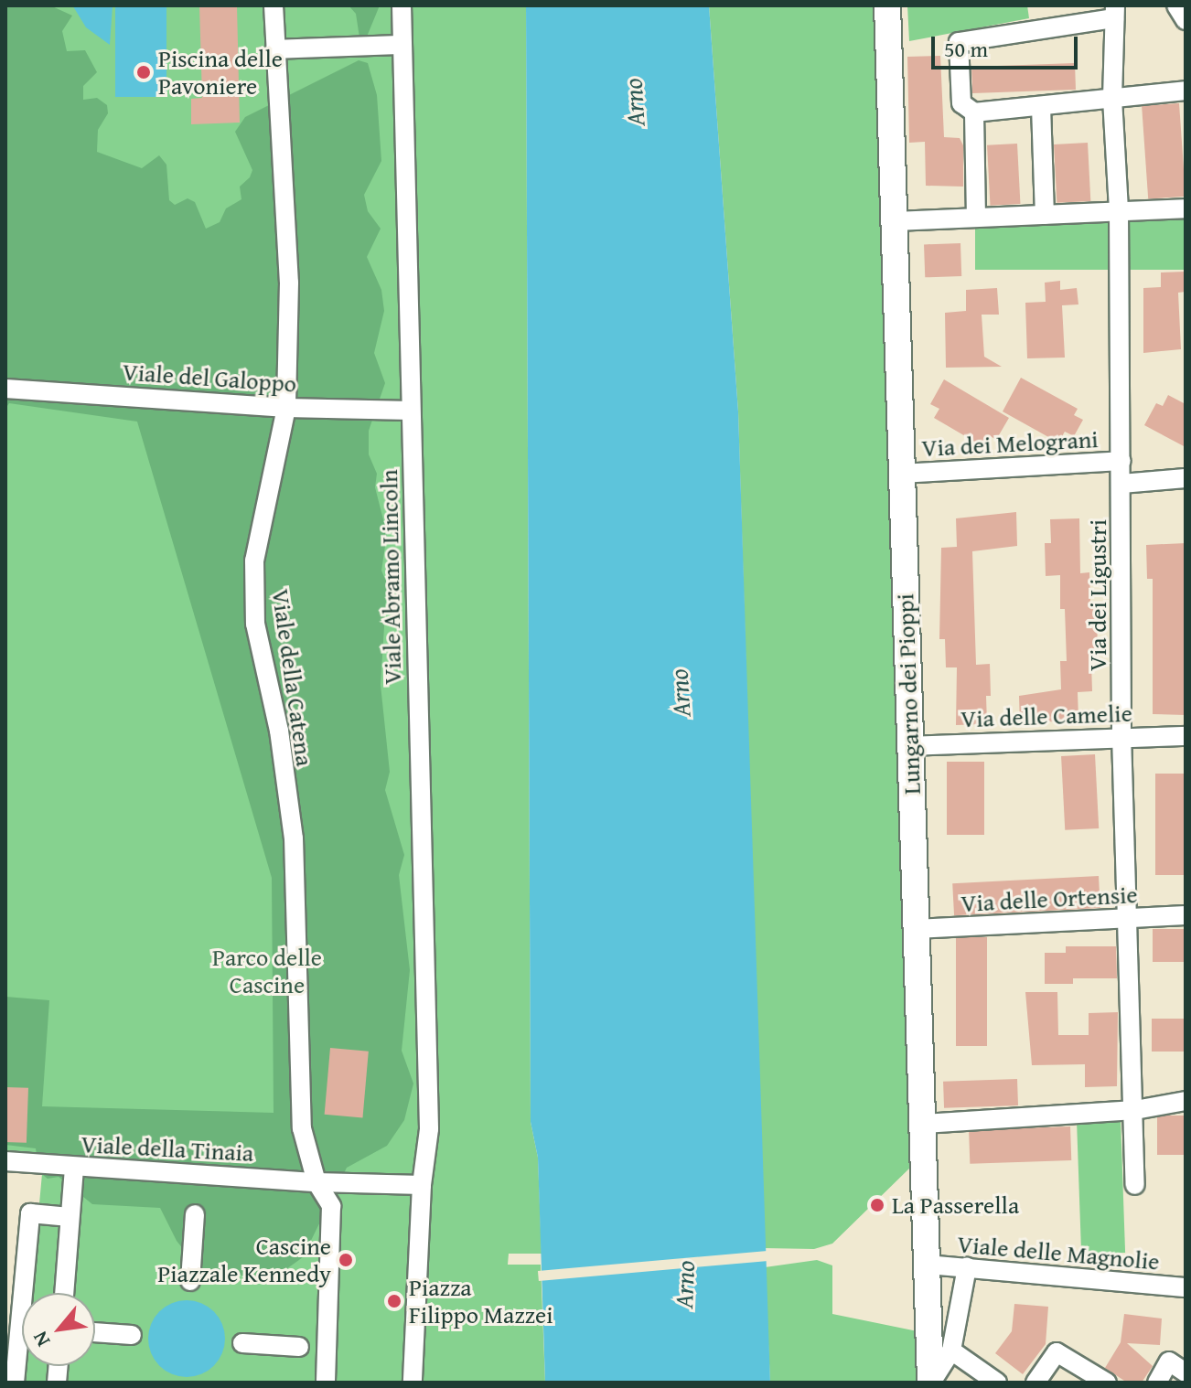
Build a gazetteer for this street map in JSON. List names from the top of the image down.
{
  "streets": {
    "street": [
      "Viale del Galoppo",
      "Via dei Melograni",
      "Viale Abramo Lincoln",
      "Via dei Ligustri",
      "Viale della Catena",
      "Lungarno dei Pioppi",
      "Via delle Camelie",
      "Via delle Ortensie",
      "Viale della Tinaia",
      "Viale delle Magnolie"
    ]
  },
  "crossings": [
    ["Viale del Galoppo", "Viale Abramo Lincoln"],
    ["Viale del Galoppo", "Viale della Catena"],
    ["Via dei Melograni", "Via dei Ligustri"],
    ["Via dei Melograni", "Lungarno dei Pioppi"],
    ["Via dei Ligustri", "Via delle Camelie"],
    ["Via dei Ligustri", "Via delle Ortensie"],
    ["Viale della Catena", "Viale della Tinaia"],
    ["Lungarno dei Pioppi", "Via delle Camelie"],
    ["Lungarno dei Pioppi", "Via delle Ortensie"],
    ["Lungarno dei Pioppi", "Viale delle Magnolie"]
  ],
  "water": ["Arno"],
  "parks": ["Parco delle Cascine"],
  "places": [
    "Piscina delle Pavoniere",
    "La Passerella",
    "Cascine Piazzale Kennedy",
    "Piazza Filippo Mazzei"
  ],
  "scale_bar": "50 m",
  "north": "bottom left"
}
